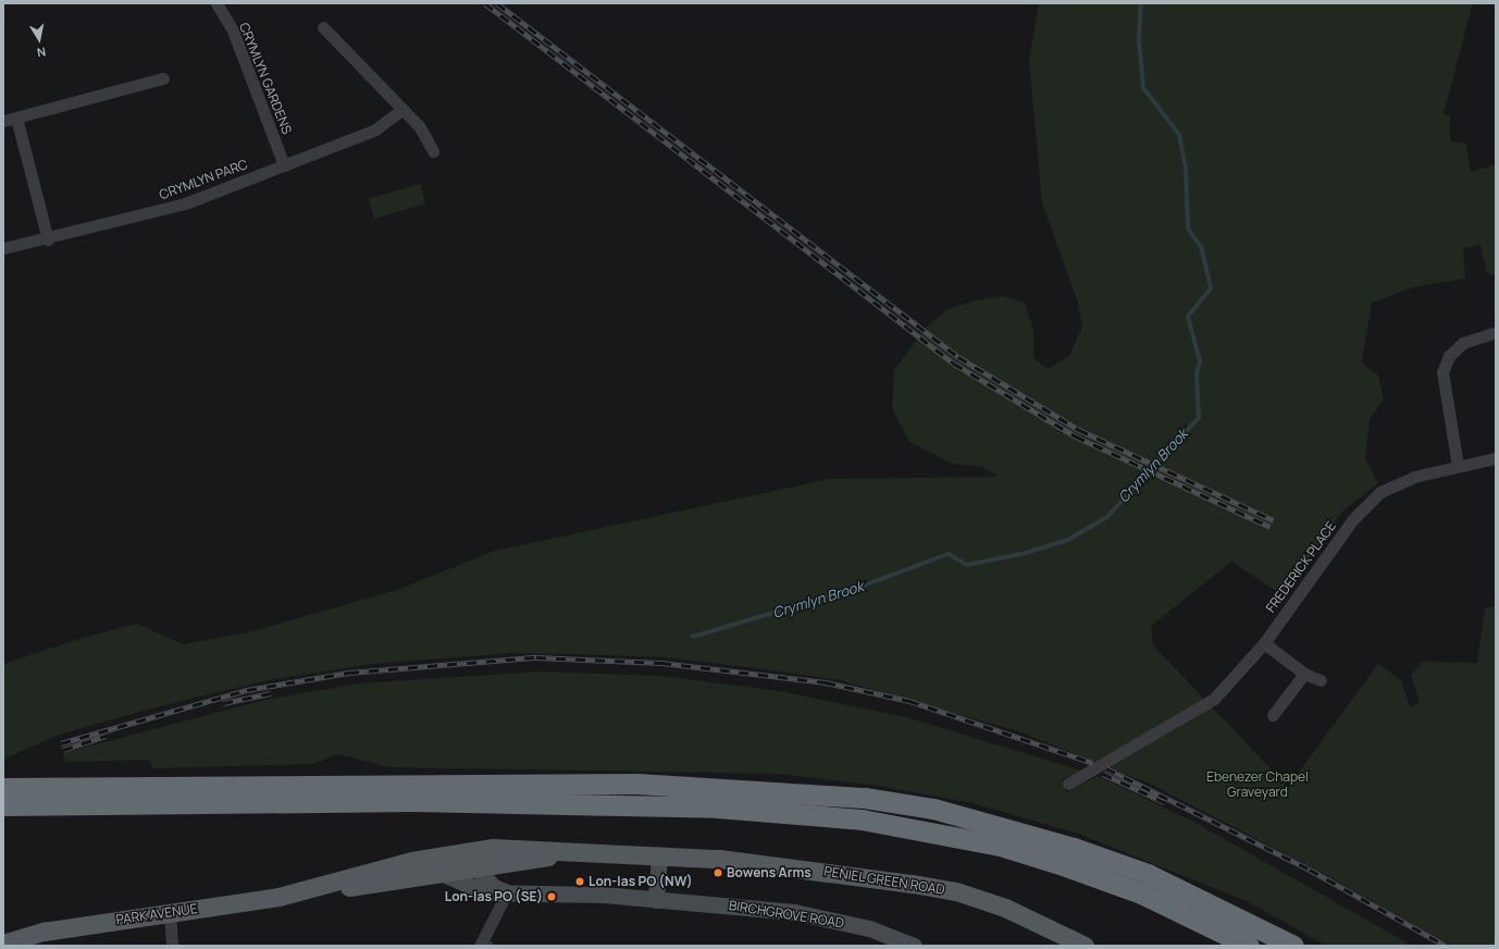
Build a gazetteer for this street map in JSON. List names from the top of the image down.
{
  "streets": {
    "main road": ["PENIEL GREEN ROAD", "PARK AVENUE", "BIRCHGROVE ROAD"],
    "street": ["CRYMLYN GARDENS", "CRYMLYN PARC", "FREDERICK PLACE"]
  },
  "crossings": [
    ["CRYMLYN GARDENS", "CRYMLYN PARC"],
    ["PENIEL GREEN ROAD", "PARK AVENUE"],
    ["PARK AVENUE", "BIRCHGROVE ROAD"]
  ],
  "water": ["Crymlyn Brook"],
  "parks": ["Ebenezer Chapel Graveyard"],
  "places": ["Bowens Arms", "Lon-las PO (NW)", "Lon-las PO (SE)"],
  "north": "bottom"
}
